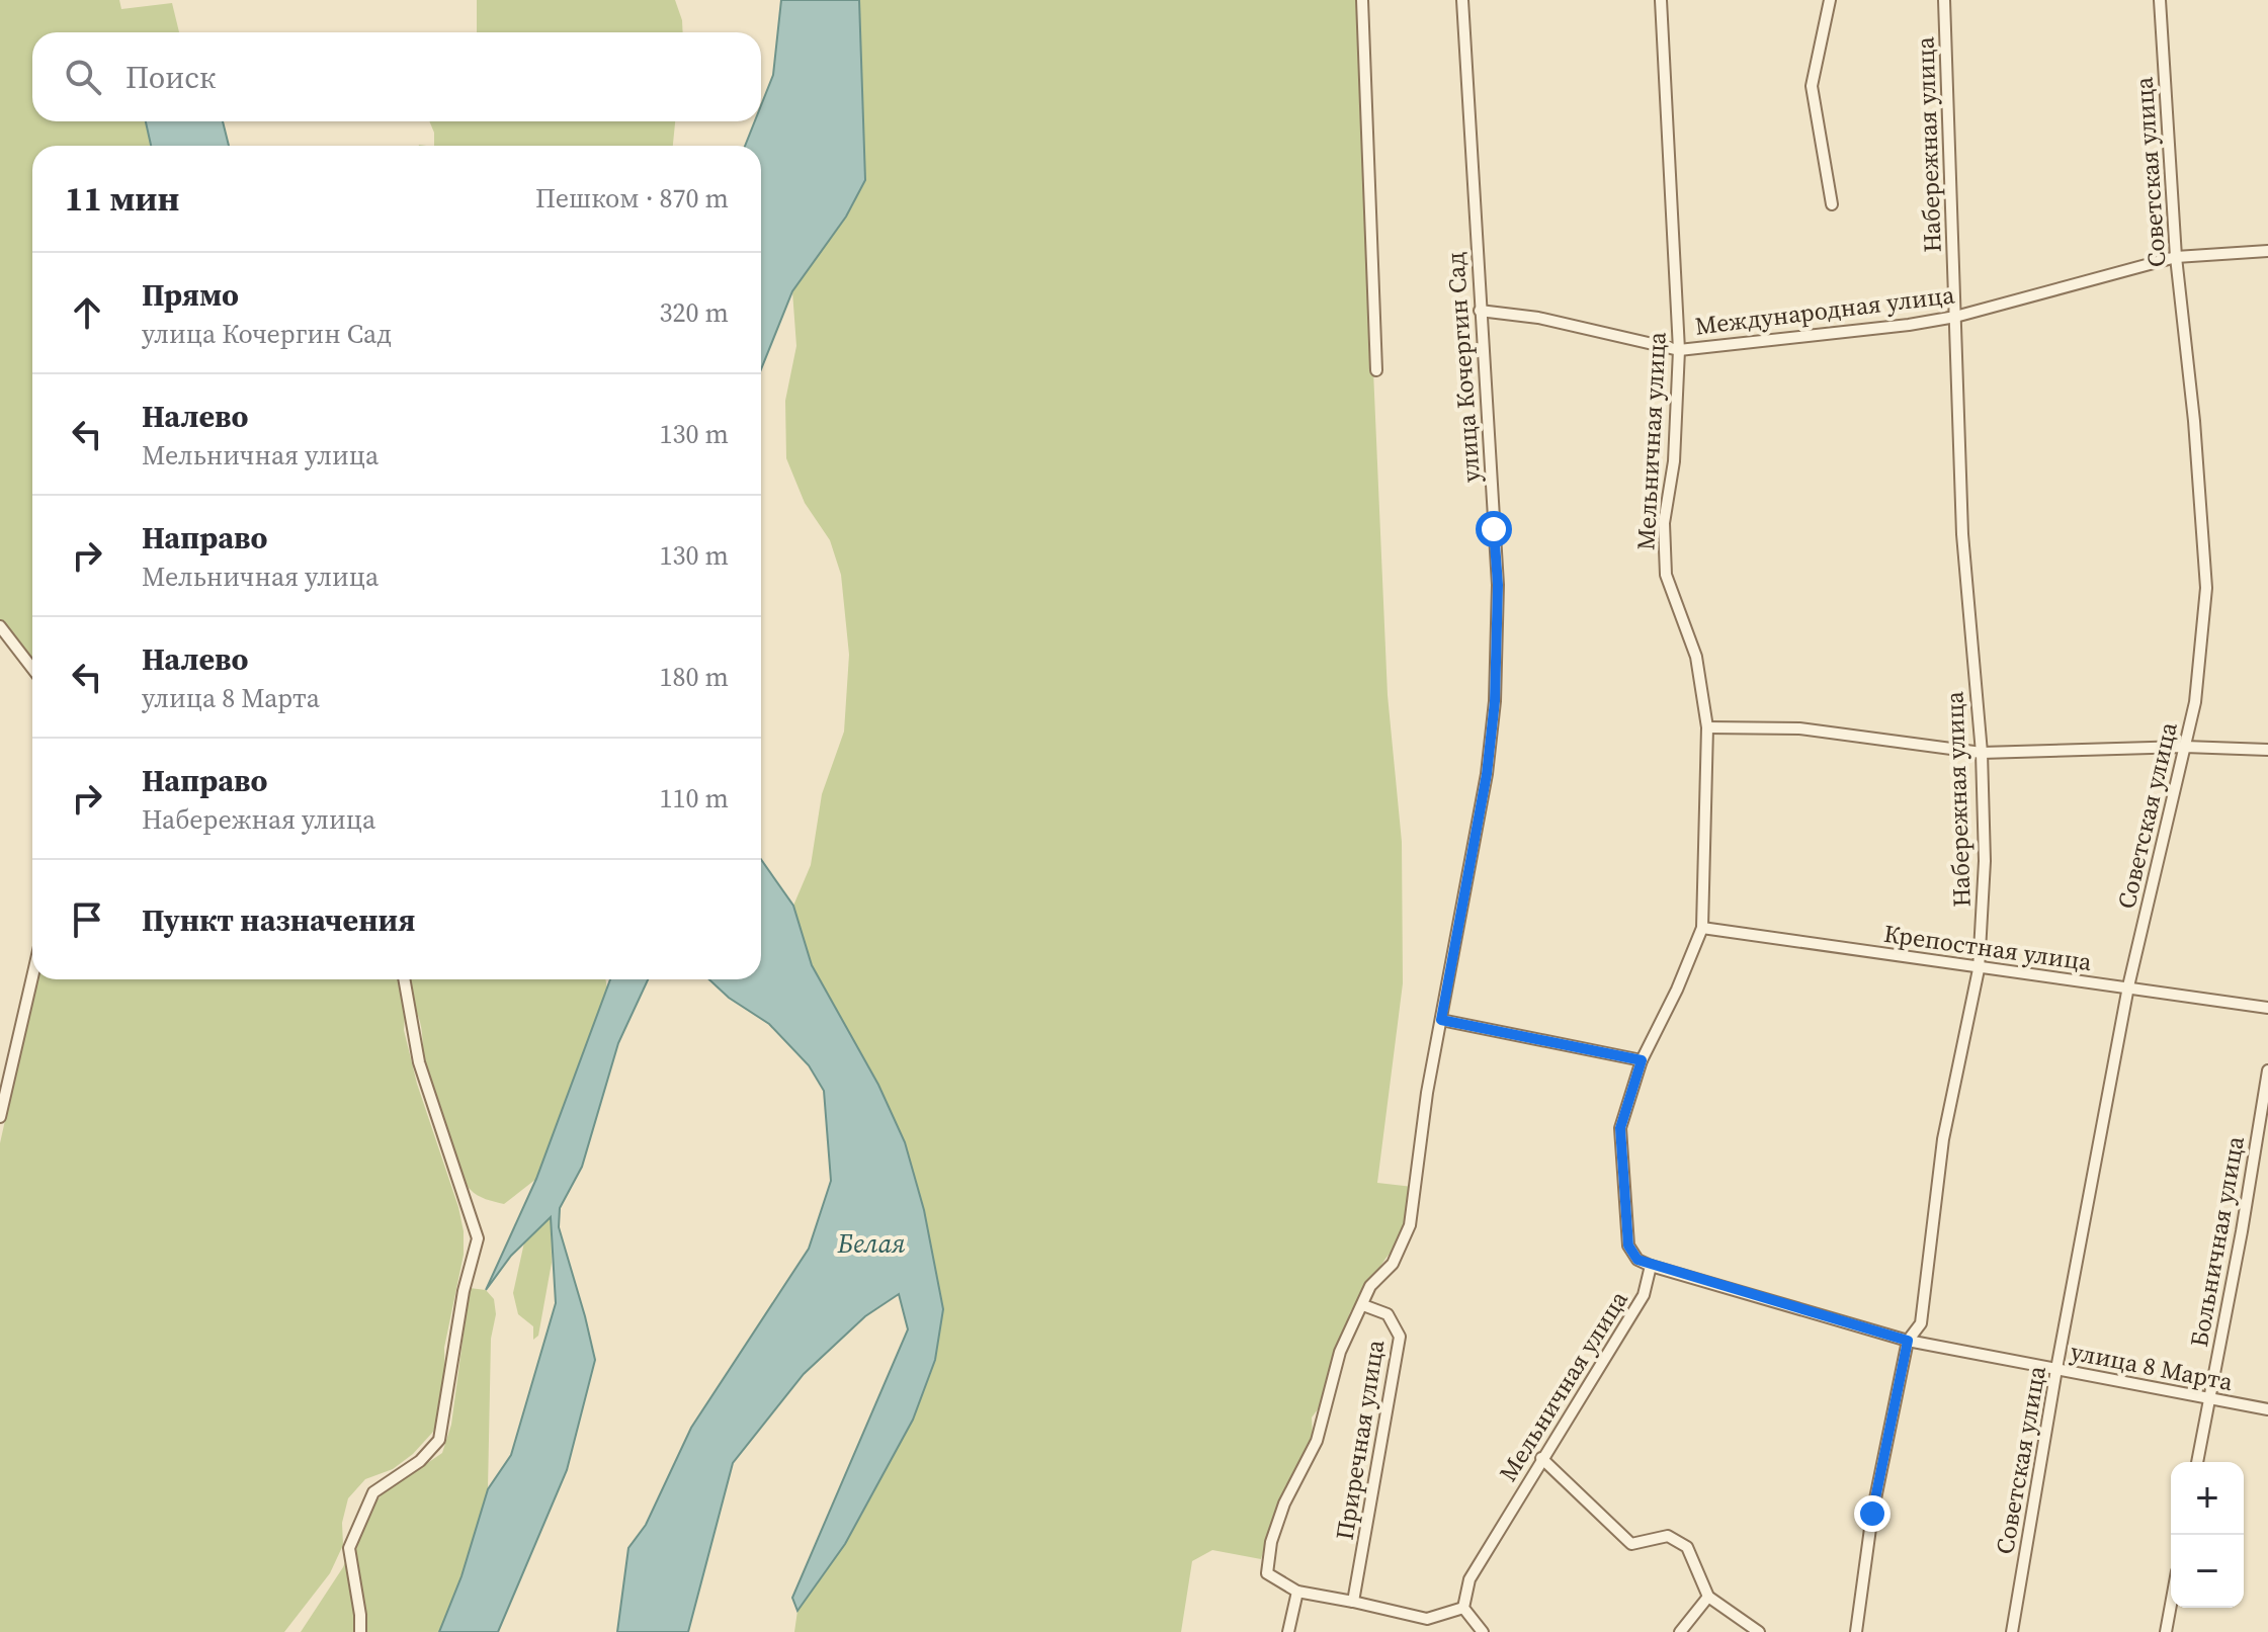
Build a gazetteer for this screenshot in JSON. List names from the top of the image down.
{
  "streets": {
    "street": [
      "Набережная улица",
      "Советская улица",
      "Международная улица",
      "улица Кочергин Сад",
      "Мельничная улица",
      "Крепостная улица",
      "Больничная улица",
      "улица 8 Марта",
      "Приречная улица"
    ]
  },
  "crossings": [
    ["Набережная улица", "Международная улица"],
    ["Набережная улица", "Крепостная улица"],
    ["Набережная улица", "улица 8 Марта"],
    ["Советская улица", "Международная улица"],
    ["Советская улица", "Крепостная улица"],
    ["Советская улица", "улица 8 Марта"],
    ["Международная улица", "улица Кочергин Сад"],
    ["Международная улица", "Мельничная улица"],
    ["улица Кочергин Сад", "Приречная улица"],
    ["Мельничная улица", "Крепостная улица"],
    ["Мельничная улица", "улица 8 Марта"],
    ["Больничная улица", "улица 8 Марта"]
  ],
  "water": ["Белая"],
  "page": {
    "search": "Поиск",
    "heading": ["11 мин", "Пешком · 870 m"],
    "list": [
      ["Прямо", "улица Кочергин Сад", "320 m"],
      ["Налево", "Мельничная улица", "130 m"],
      ["Направо", "Мельничная улица", "130 m"],
      ["Налево", "улица 8 Марта", "180 m"],
      ["Направо", "Набережная улица", "110 m"],
      "Пункт назначения"
    ],
    "map_buttons": ["+", "−"]
  }
}
